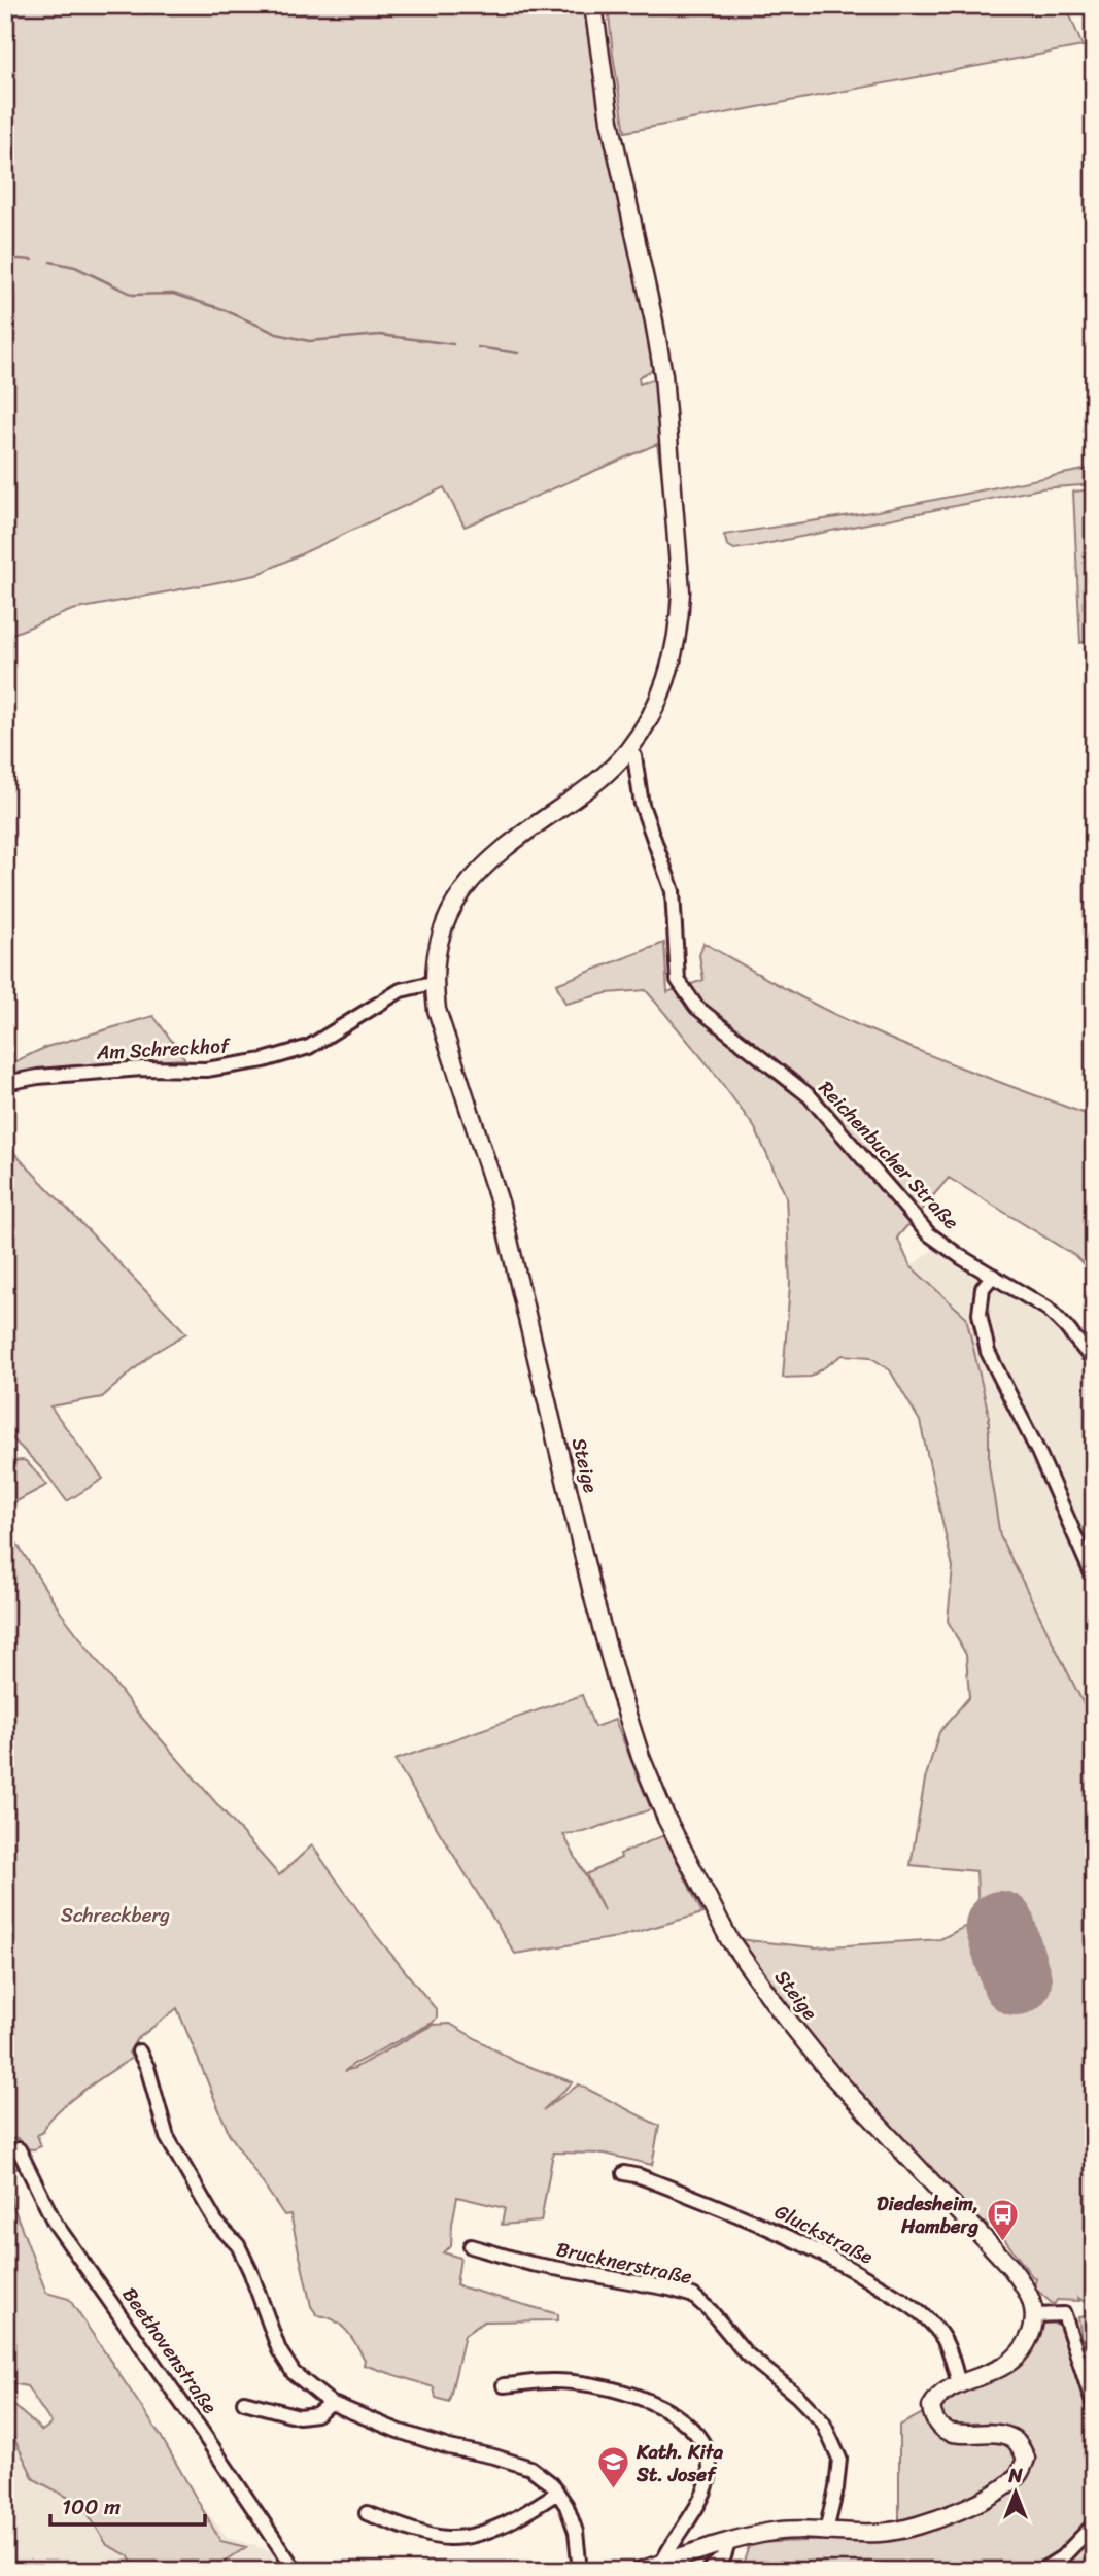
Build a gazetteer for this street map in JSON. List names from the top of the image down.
{
  "streets": {
    "street": [
      "Am Schreckhof",
      "Reichenbucher Straße",
      "Steige",
      "Gluckstraße",
      "Brucknerstraße",
      "Beethovenstraße"
    ]
  },
  "crossings": [
    ["Am Schreckhof", "Steige"],
    ["Reichenbucher Straße", "Steige"]
  ],
  "parks": ["Schreckberg"],
  "places": {
    "bus stop": ["Diedesheim, Hamberg"],
    "school or university": ["Kath. Kita St. Josef"]
  },
  "scale_bar": "100 m",
  "north": "top"
}
